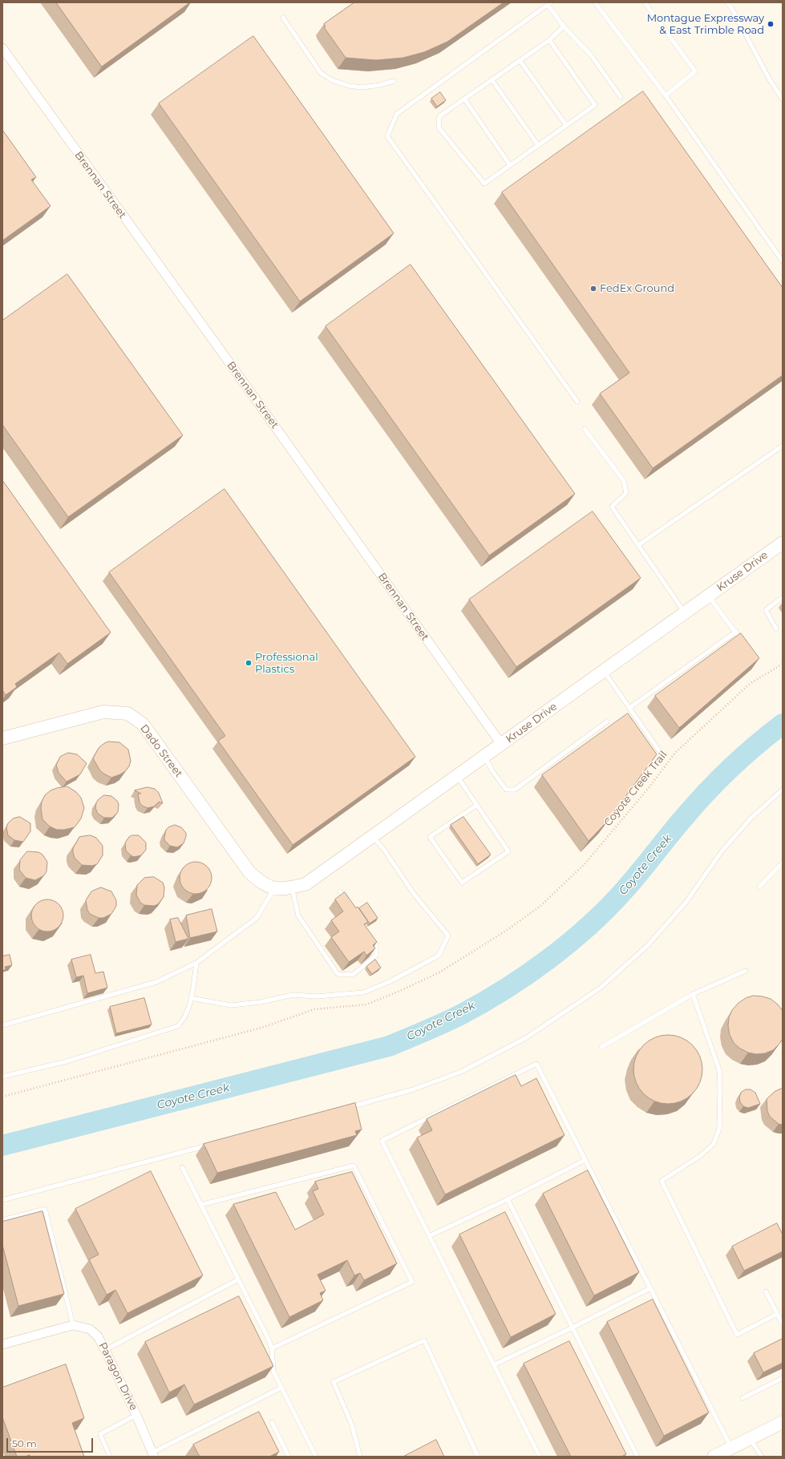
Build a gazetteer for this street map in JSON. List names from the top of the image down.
{
  "streets": {
    "street": [
      "Brennan Street",
      "Kruse Drive",
      "Dado Street",
      "Paragon Drive"
    ],
    "path": ["Coyote Creek Trail"]
  },
  "crossings": [
    ["Brennan Street", "Kruse Drive"],
    ["Kruse Drive", "Dado Street"]
  ],
  "water": ["Coyote Creek"],
  "places": ["Montague Expressway & East Trimble Road", "FedEx Ground", "Professional Plastics"],
  "scale_bar": "50 m"
}
